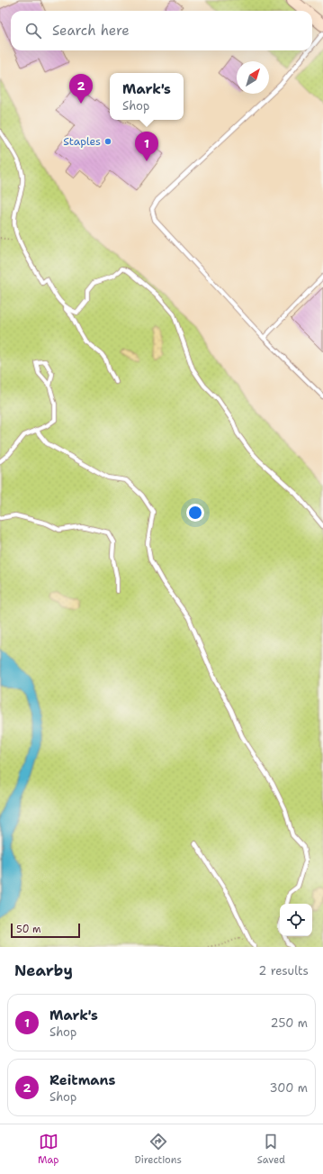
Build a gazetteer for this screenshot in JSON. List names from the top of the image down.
{
  "places": ["Staples"],
  "scale_bar": "50 m",
  "north": "top right",
  "page": {
    "search": "Search here",
    "popup": ["Mark's", "Shop"],
    "pins": ["2", "1"],
    "scale": "50 m",
    "heading": ["Nearby", "2 results"],
    "list": [
      {
        "mark": "1",
        "name": "Mark's",
        "note": "Shop",
        "value": "250 m"
      },
      {
        "mark": "2",
        "name": "Reitmans",
        "note": "Shop",
        "value": "300 m"
      }
    ],
    "nav": ["Map", "Directions", "Saved"]
  }
}
